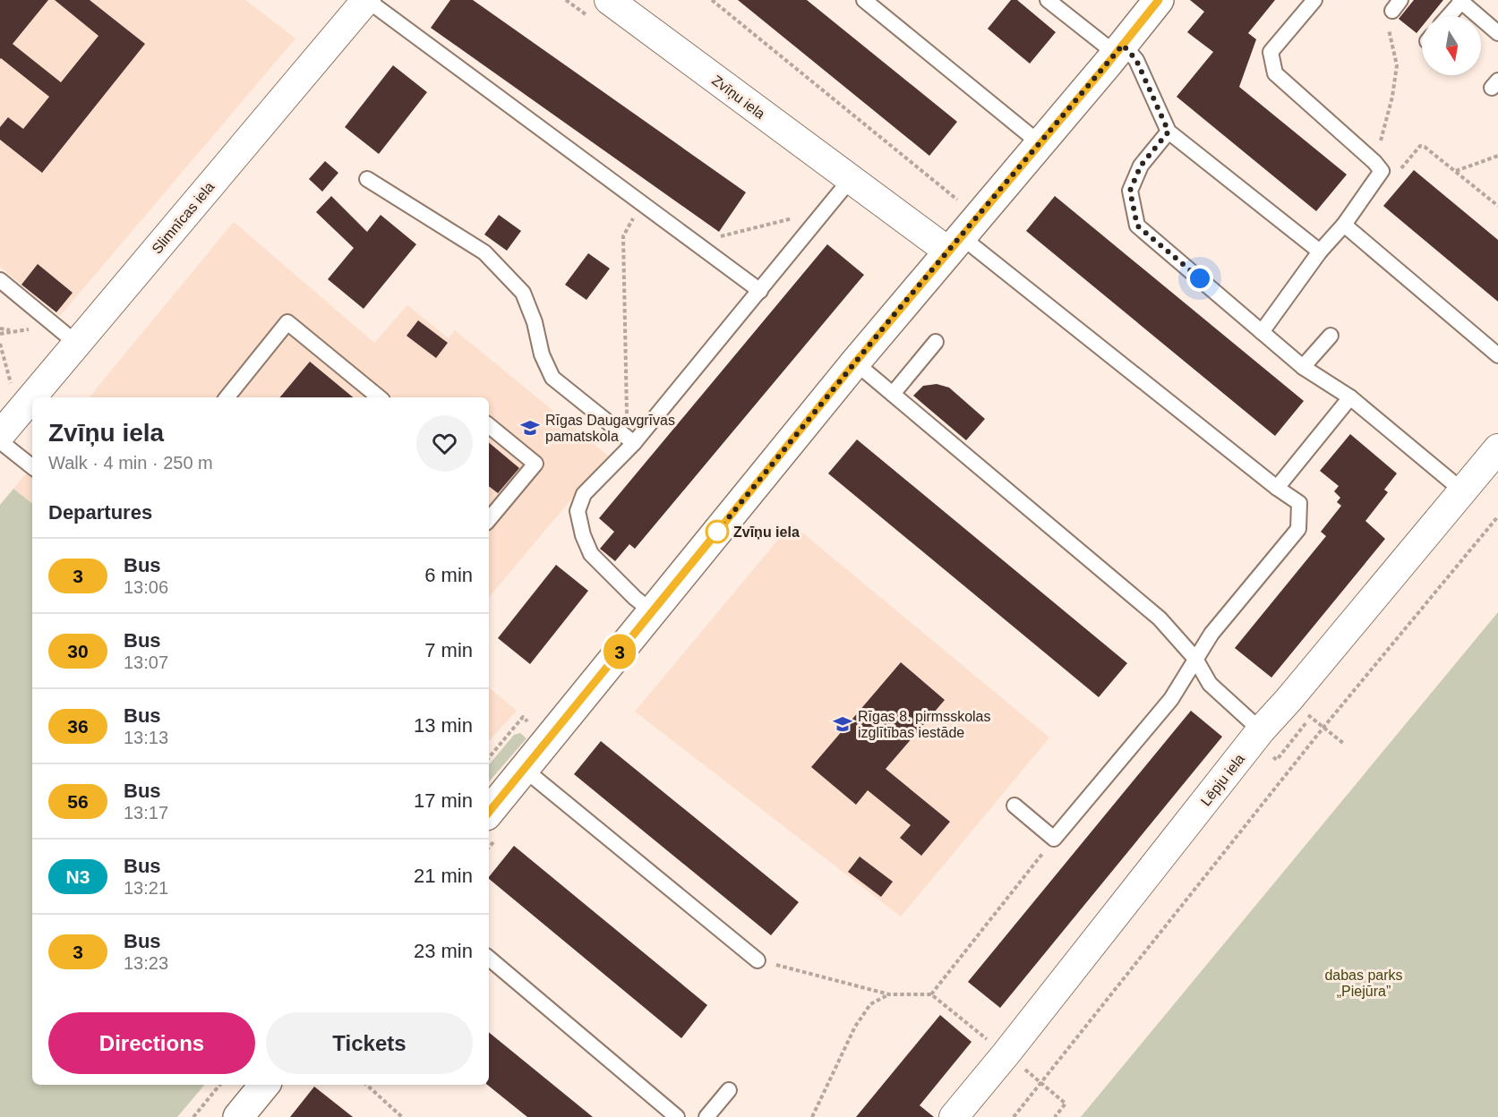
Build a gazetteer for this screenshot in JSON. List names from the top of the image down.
{
  "streets": {
    "street": ["Zvīņu iela", "Slimnīcas iela", "Lēpju iela"]
  },
  "parks": ["dabas parks „Piejūra”"],
  "places": {
    "school or university": ["Rīgas Daugavgrīvas pamatskola", "Rīgas 8. pirmsskolas izglītības iestāde"],
    "other": ["Zvīņu iela"]
  },
  "lines": ["bus line 3"],
  "north": "bottom",
  "page": {
    "on_map": "3",
    "heading": [
      ["Zvīņu iela", "Walk · 4 min · 250 m"],
      "Departures"
    ],
    "list": [
      {
        "mark": "3",
        "name": "Bus",
        "note": "13:06",
        "value": "6 min"
      },
      {
        "mark": "30",
        "name": "Bus",
        "note": "13:07",
        "value": "7 min"
      },
      {
        "mark": "36",
        "name": "Bus",
        "note": "13:13",
        "value": "13 min"
      },
      {
        "mark": "56",
        "name": "Bus",
        "note": "13:17",
        "value": "17 min"
      },
      {
        "mark": "N3",
        "name": "Bus",
        "note": "13:21",
        "value": "21 min"
      },
      {
        "mark": "3",
        "name": "Bus",
        "note": "13:23",
        "value": "23 min"
      }
    ],
    "buttons": ["Directions", "Tickets"]
  }
}
